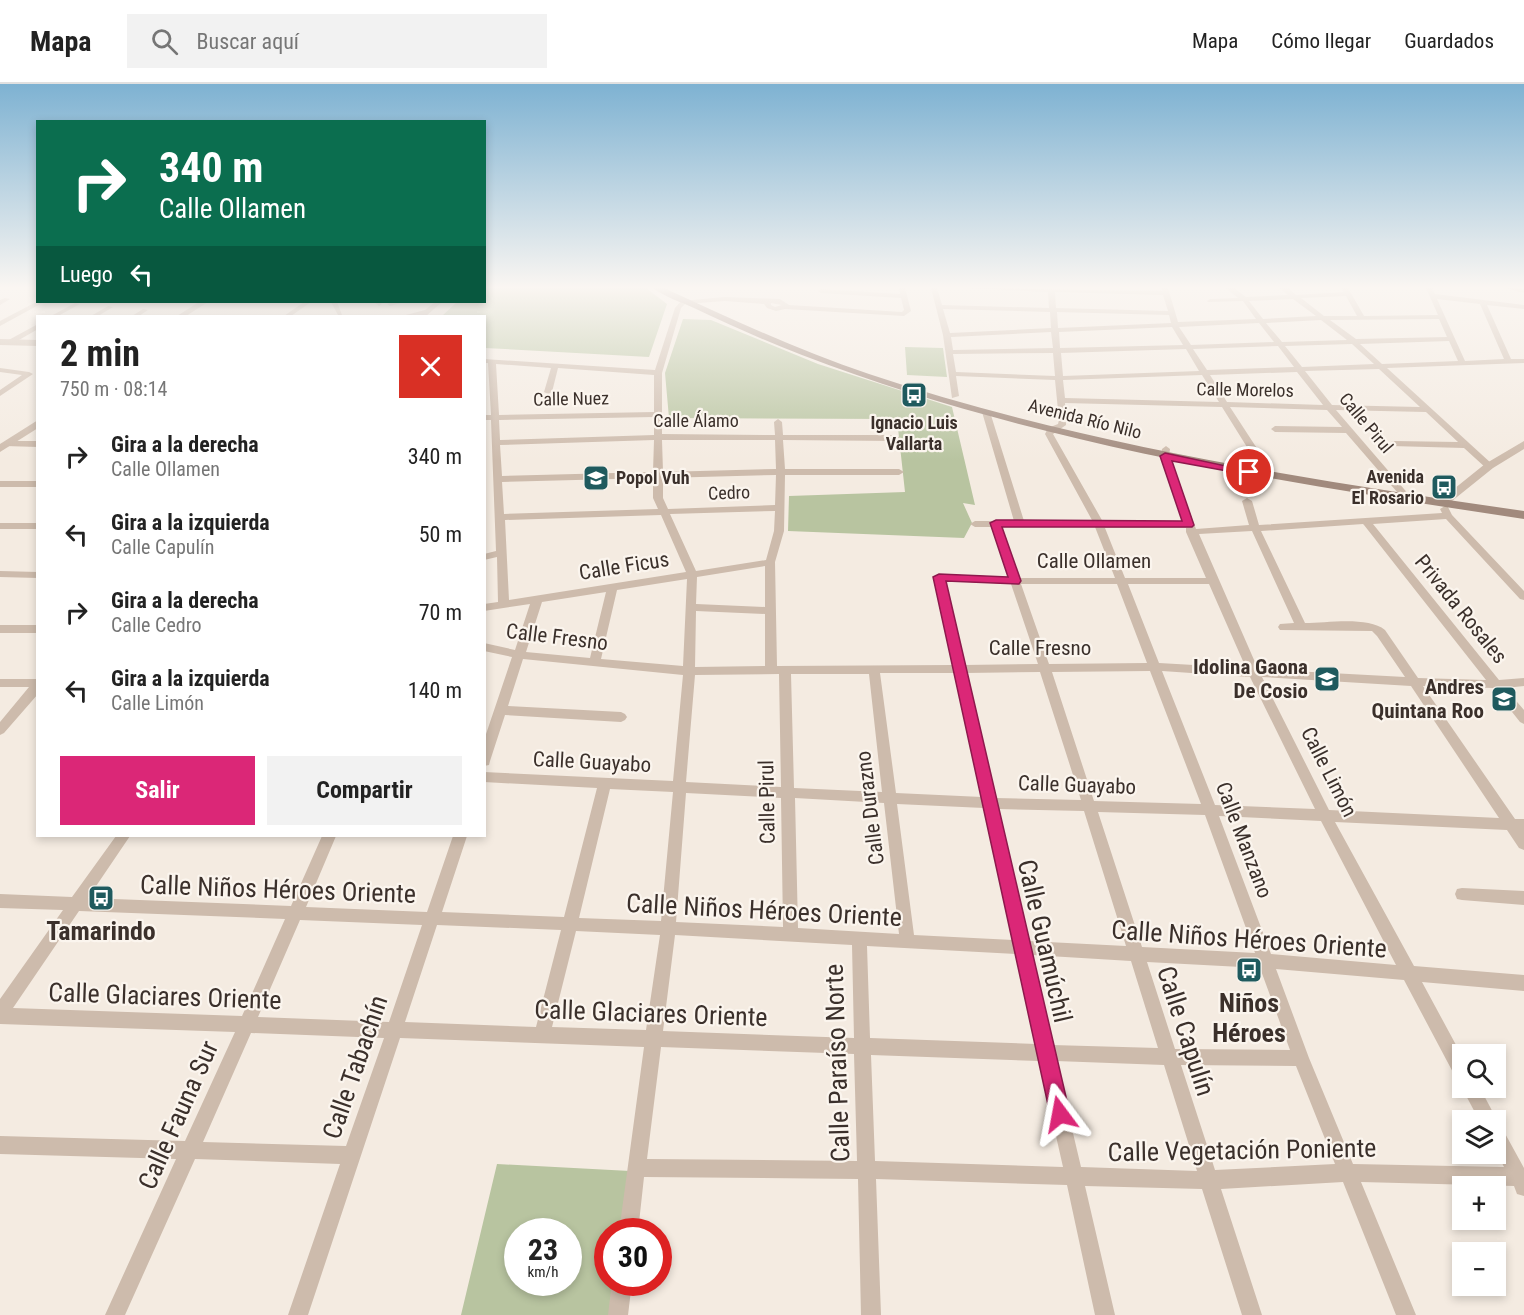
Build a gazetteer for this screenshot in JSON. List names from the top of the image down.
{
  "streets": {
    "main road": ["Avenida Río Nilo"],
    "street": [
      "Calle Morelos",
      "Calle Nuez",
      "Calle Álamo",
      "Calle Pirul",
      "Cedro",
      "Calle Ollamen",
      "Calle Ficus",
      "Privada Rosales",
      "Calle Fresno",
      "Calle Guayabo",
      "Calle Limón",
      "Calle Durazno",
      "Calle Manzano",
      "Calle Niños Héroes Oriente",
      "Calle Guamúchil",
      "Calle Glaciares Oriente",
      "Calle Capulín",
      "Calle Paraíso Norte",
      "Calle Tabachín",
      "Calle Fauna Sur",
      "Calle Vegetación Poniente"
    ]
  },
  "crossings": [
    ["Calle Morelos", "Calle Pirul"],
    ["Calle Morelos", "Calle Manzano"],
    ["Avenida Río Nilo", "Calle Pirul"],
    ["Avenida Río Nilo", "Calle Limón"],
    ["Avenida Río Nilo", "Calle Manzano"],
    ["Calle Álamo", "Calle Pirul"],
    ["Calle Pirul", "Cedro"],
    ["Calle Pirul", "Calle Ficus"],
    ["Calle Pirul", "Calle Fresno"],
    ["Calle Pirul", "Calle Guayabo"],
    ["Calle Pirul", "Calle Niños Héroes Oriente"],
    ["Calle Ollamen", "Calle Limón"],
    ["Calle Ollamen", "Calle Manzano"],
    ["Calle Ollamen", "Calle Guamúchil"],
    ["Calle Ollamen", "Calle Capulín"],
    ["Privada Rosales", "Calle Fresno"],
    ["Calle Fresno", "Calle Limón"],
    ["Calle Fresno", "Calle Durazno"],
    ["Calle Fresno", "Calle Manzano"],
    ["Calle Fresno", "Calle Guamúchil"],
    ["Calle Fresno", "Calle Capulín"],
    ["Calle Guayabo", "Calle Limón"],
    ["Calle Guayabo", "Calle Durazno"],
    ["Calle Guayabo", "Calle Manzano"],
    ["Calle Guayabo", "Calle Guamúchil"],
    ["Calle Guayabo", "Calle Capulín"],
    ["Calle Limón", "Calle Niños Héroes Oriente"],
    ["Calle Durazno", "Calle Niños Héroes Oriente"],
    ["Calle Manzano", "Calle Niños Héroes Oriente"],
    ["Calle Manzano", "Calle Glaciares Oriente"],
    ["Calle Manzano", "Calle Vegetación Poniente"],
    ["Calle Niños Héroes Oriente", "Calle Guamúchil"],
    ["Calle Niños Héroes Oriente", "Calle Capulín"],
    ["Calle Niños Héroes Oriente", "Calle Paraíso Norte"],
    ["Calle Niños Héroes Oriente", "Calle Tabachín"],
    ["Calle Niños Héroes Oriente", "Calle Fauna Sur"],
    ["Calle Guamúchil", "Calle Glaciares Oriente"],
    ["Calle Guamúchil", "Calle Vegetación Poniente"],
    ["Calle Glaciares Oriente", "Calle Capulín"],
    ["Calle Glaciares Oriente", "Calle Paraíso Norte"],
    ["Calle Glaciares Oriente", "Calle Tabachín"],
    ["Calle Glaciares Oriente", "Calle Fauna Sur"],
    ["Calle Capulín", "Calle Vegetación Poniente"],
    ["Calle Paraíso Norte", "Calle Vegetación Poniente"]
  ],
  "places": {
    "bus stop": [
      "Ignacio Luis Vallarta",
      "Avenida El Rosario",
      "Tamarindo",
      "Niños Héroes"
    ],
    "school or university": ["Popol Vuh", "Idolina Gaona De Cosio", "Andres Quintana Roo"]
  },
  "page": {
    "header": "Mapa",
    "search": "Buscar aquí",
    "nav": ["Mapa", "Cómo llegar", "Guardados"],
    "turn": ["340 m", "Calle Ollamen"],
    "then": "Luego",
    "heading": ["2 min", "750 m · 08:14"],
    "list": [
      {
        "name": "Gira a la derecha",
        "note": "Calle Ollamen",
        "value": "340 m"
      },
      {
        "name": "Gira a la izquierda",
        "note": "Calle Capulín",
        "value": "50 m"
      },
      {
        "name": "Gira a la derecha",
        "note": "Calle Cedro",
        "value": "70 m"
      },
      {
        "name": "Gira a la izquierda",
        "note": "Calle Limón",
        "value": "140 m"
      }
    ],
    "buttons": ["Salir", "Compartir"],
    "map_buttons": ["+", "−"],
    "speed": "23 km/h",
    "limit": "30"
  }
}
